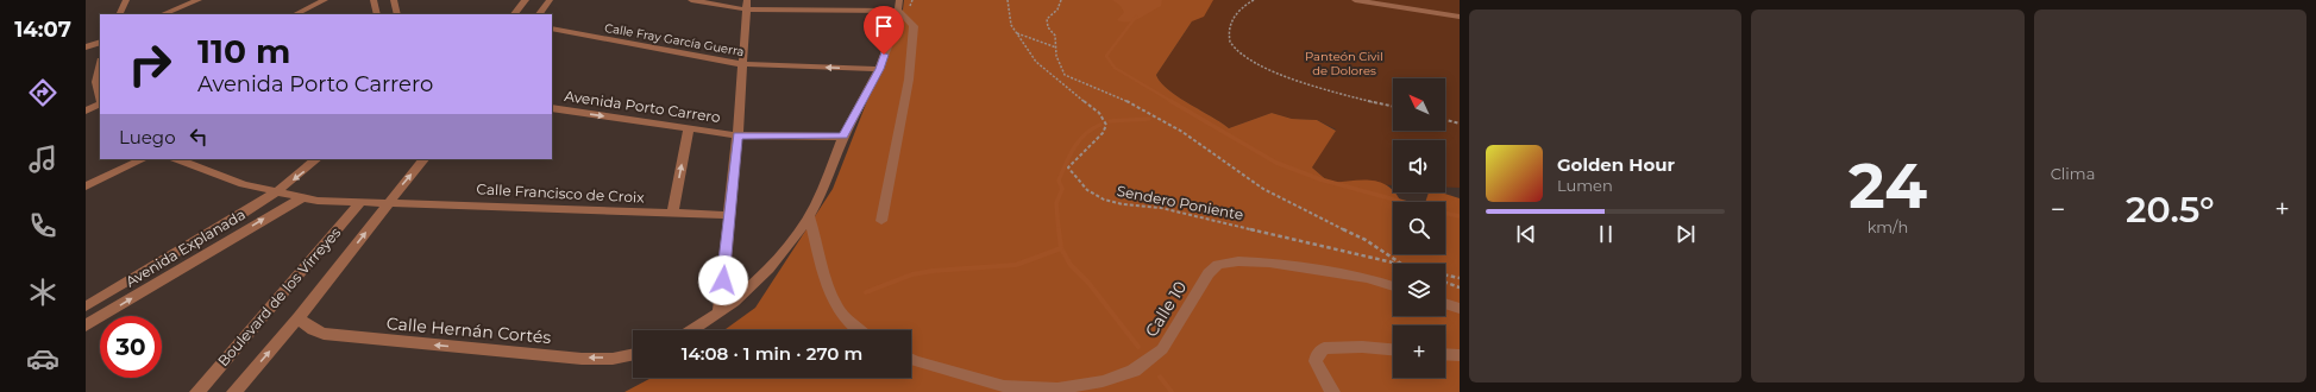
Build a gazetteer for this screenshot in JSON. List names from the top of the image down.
{
  "streets": {
    "street": [
      "Calle Fray García Guerra",
      "Avenida Porto Carrero",
      "Calle Francisco de Croix",
      "Avenida Explanada",
      "Boulevard de los Virreyes",
      "Calle 10",
      "Calle Hernán Cortés"
    ],
    "path": ["Sendero Poniente"]
  },
  "crossings": [
    ["Calle Francisco de Croix", "Avenida Explanada"],
    ["Calle Francisco de Croix", "Boulevard de los Virreyes"],
    ["Boulevard de los Virreyes", "Calle Hernán Cortés"]
  ],
  "one_way": ["Avenida Porto Carrero", "Calle Hernán Cortés"],
  "parks": ["Panteón Civil de Dolores"],
  "north": "top left",
  "page": {
    "tabs": "14:07",
    "tile": [
      ["24", "km/h"],
      "Clima"
    ],
    "turn": ["110 m", "Avenida Porto Carrero"],
    "map_buttons": "+",
    "then": "Luego",
    "song": ["Golden Hour", "Lumen"],
    "heat": ["−", "20.5°", "+"],
    "limit": "30",
    "trip": "14:08 · 1 min · 270 m"
  }
}
